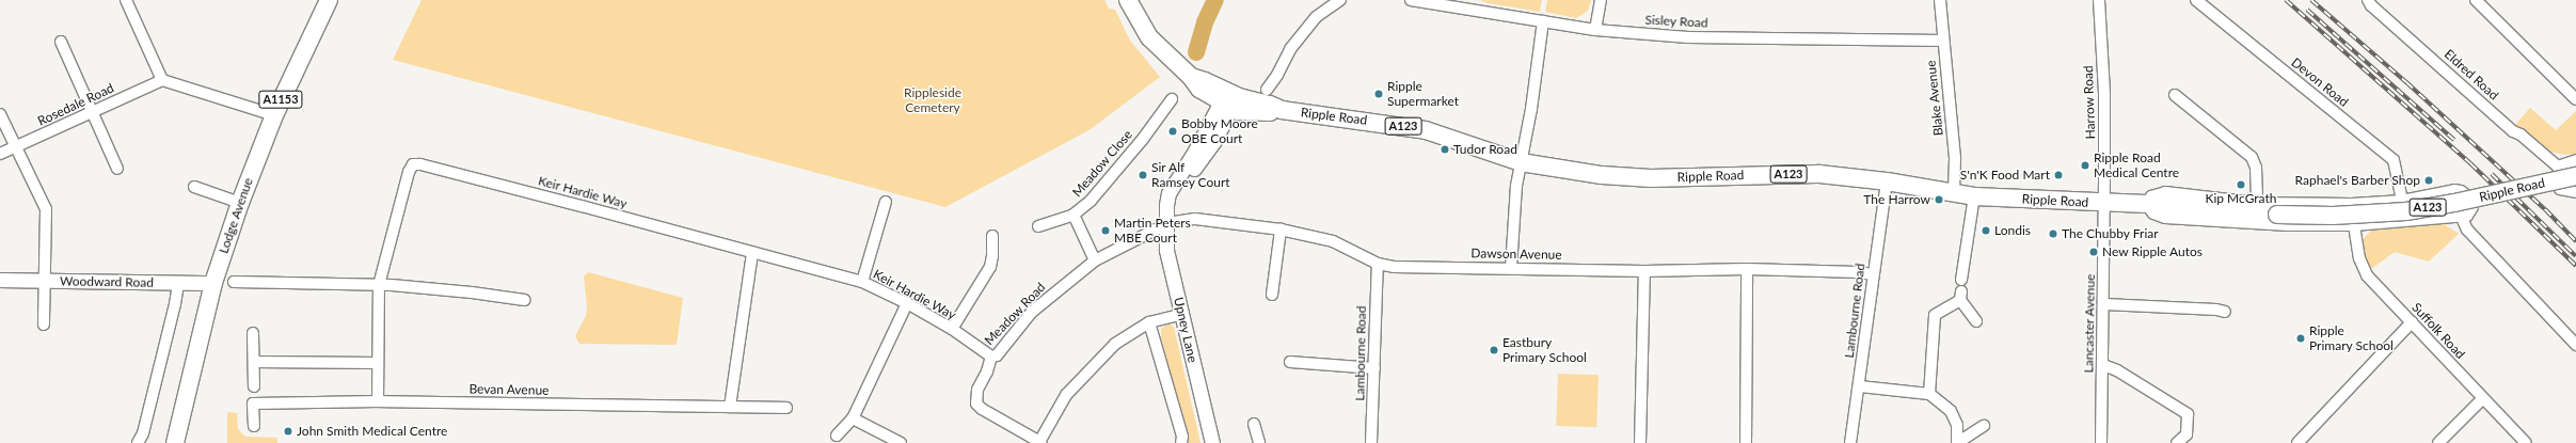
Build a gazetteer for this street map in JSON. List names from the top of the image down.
{
  "streets": {
    "main road": [
      "A1153",
      "Ripple Road",
      "A123",
      "Lodge Avenue"
    ],
    "street": [
      "Sisley Road",
      "Eldred Road",
      "Devon Road",
      "Blake Avenue",
      "Harrow Road",
      "Rosedale Road",
      "Meadow Close",
      "Keir Hardie Way",
      "Dawson Avenue",
      "Woodward Road",
      "Lambourne Road",
      "Meadow Road",
      "Lancaster Avenue",
      "Upney Lane",
      "Suffolk Road",
      "Bevan Avenue"
    ]
  },
  "crossings": [
    ["Sisley Road", "Blake Avenue"],
    ["Eldred Road", "Ripple Road"],
    ["Devon Road", "Ripple Road"],
    ["Blake Avenue", "Ripple Road"],
    ["Harrow Road", "Ripple Road"],
    ["Harrow Road", "Lancaster Avenue"],
    ["Ripple Road", "Lambourne Road"],
    ["Ripple Road", "Lancaster Avenue"],
    ["Ripple Road", "Upney Lane"],
    ["Keir Hardie Way", "Meadow Road"],
    ["Lodge Avenue", "Woodward Road"],
    ["Dawson Avenue", "Lambourne Road"],
    ["Dawson Avenue", "Meadow Road"],
    ["Dawson Avenue", "Upney Lane"],
    ["Meadow Road", "Upney Lane"]
  ],
  "parks": ["Rippleside Cemetery"],
  "places": [
    "Ripple Supermarket",
    "Bobby Moore OBE Court",
    "Tudor Road",
    "Ripple Road Medical Centre",
    "Sir Alf Ramsey Court",
    "S'n'K Food Mart",
    "Raphael's Barber Shop",
    "Kip McGrath",
    "The Harrow",
    "Martin Peters MBE Court",
    "Londis",
    "The Chubby Friar",
    "New Ripple Autos",
    "Ripple Primary School",
    "Eastbury Primary School",
    "John Smith Medical Centre"
  ]
}
